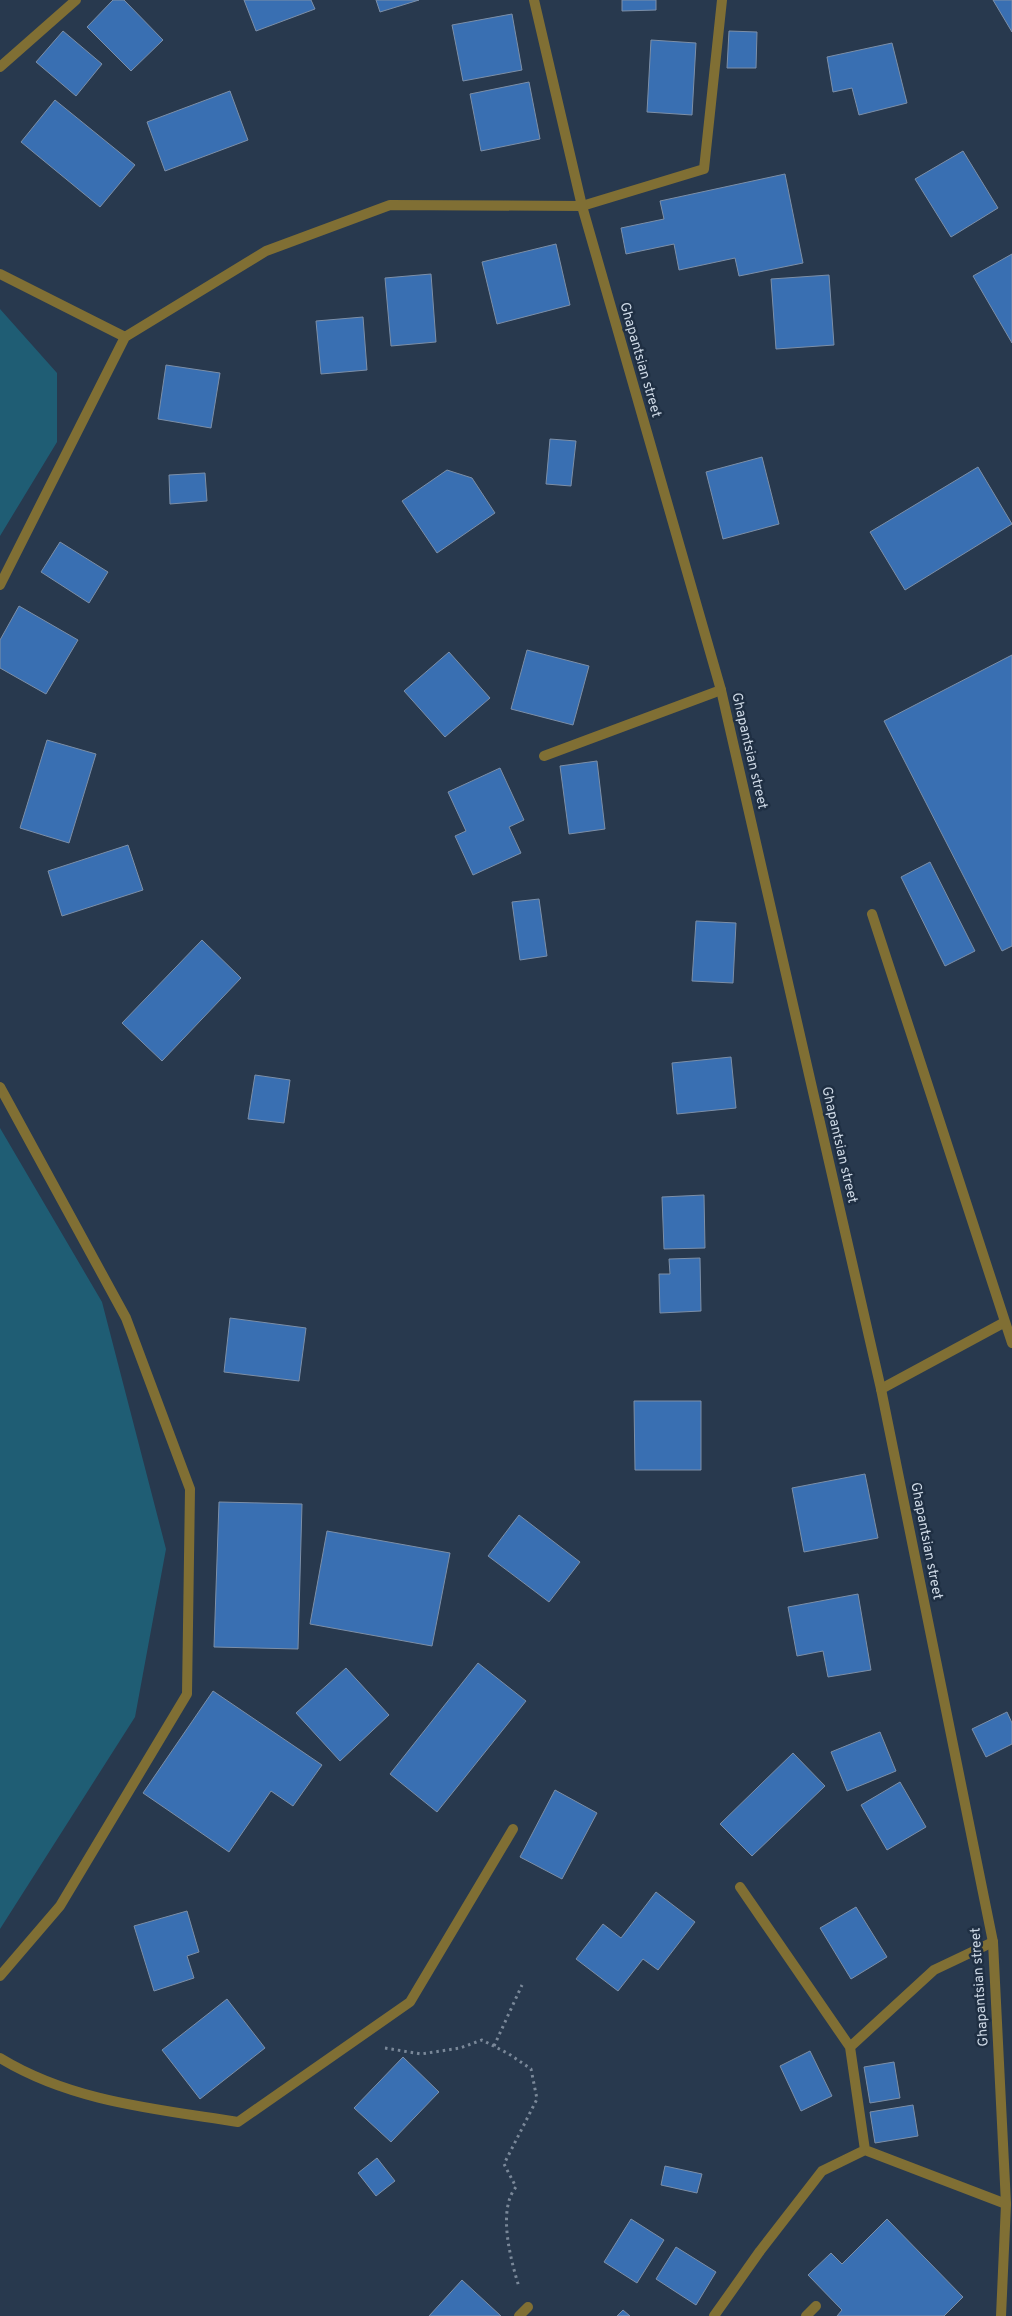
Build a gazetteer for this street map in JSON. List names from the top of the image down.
{
  "streets": {
    "street": ["Ghapantsian street"]
  }
}
